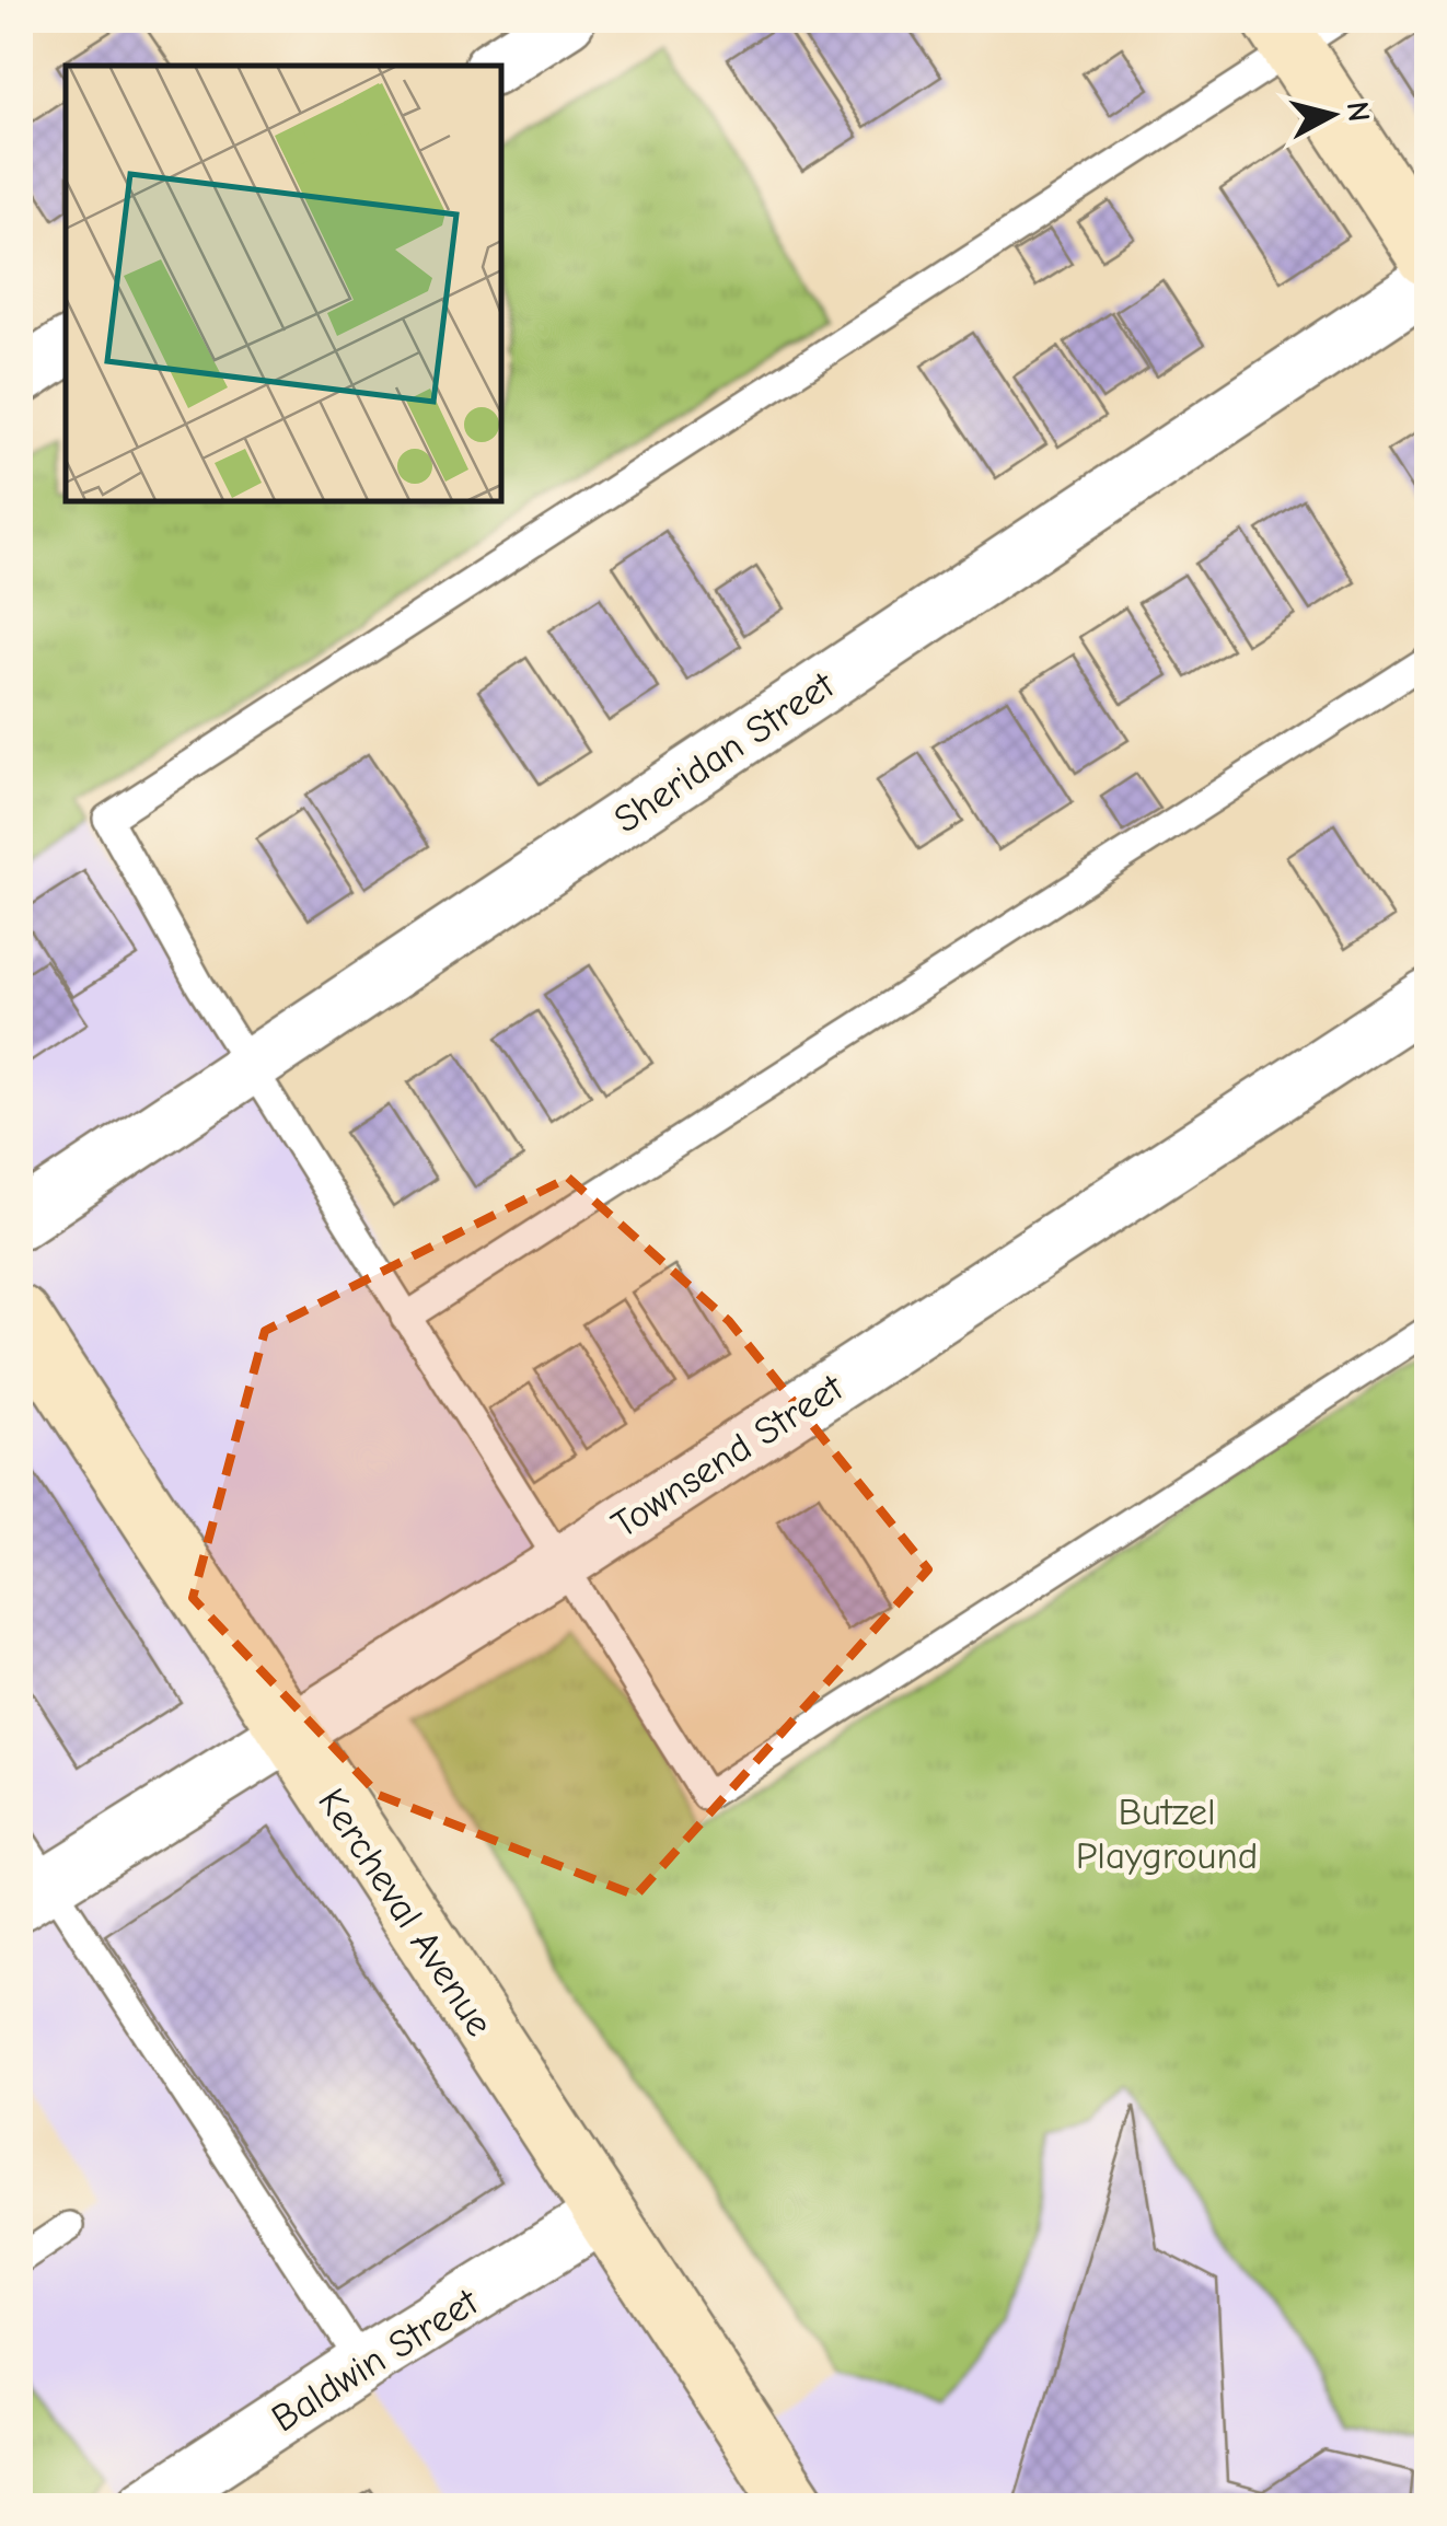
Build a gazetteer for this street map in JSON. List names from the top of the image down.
{
  "streets": {
    "street": [
      "Sheridan Street",
      "Townsend Street",
      "Kercheval Avenue",
      "Baldwin Street"
    ]
  },
  "crossings": [
    ["Townsend Street", "Kercheval Avenue"],
    ["Kercheval Avenue", "Baldwin Street"]
  ],
  "parks": ["Butzel Playground"],
  "north": "right"
}
